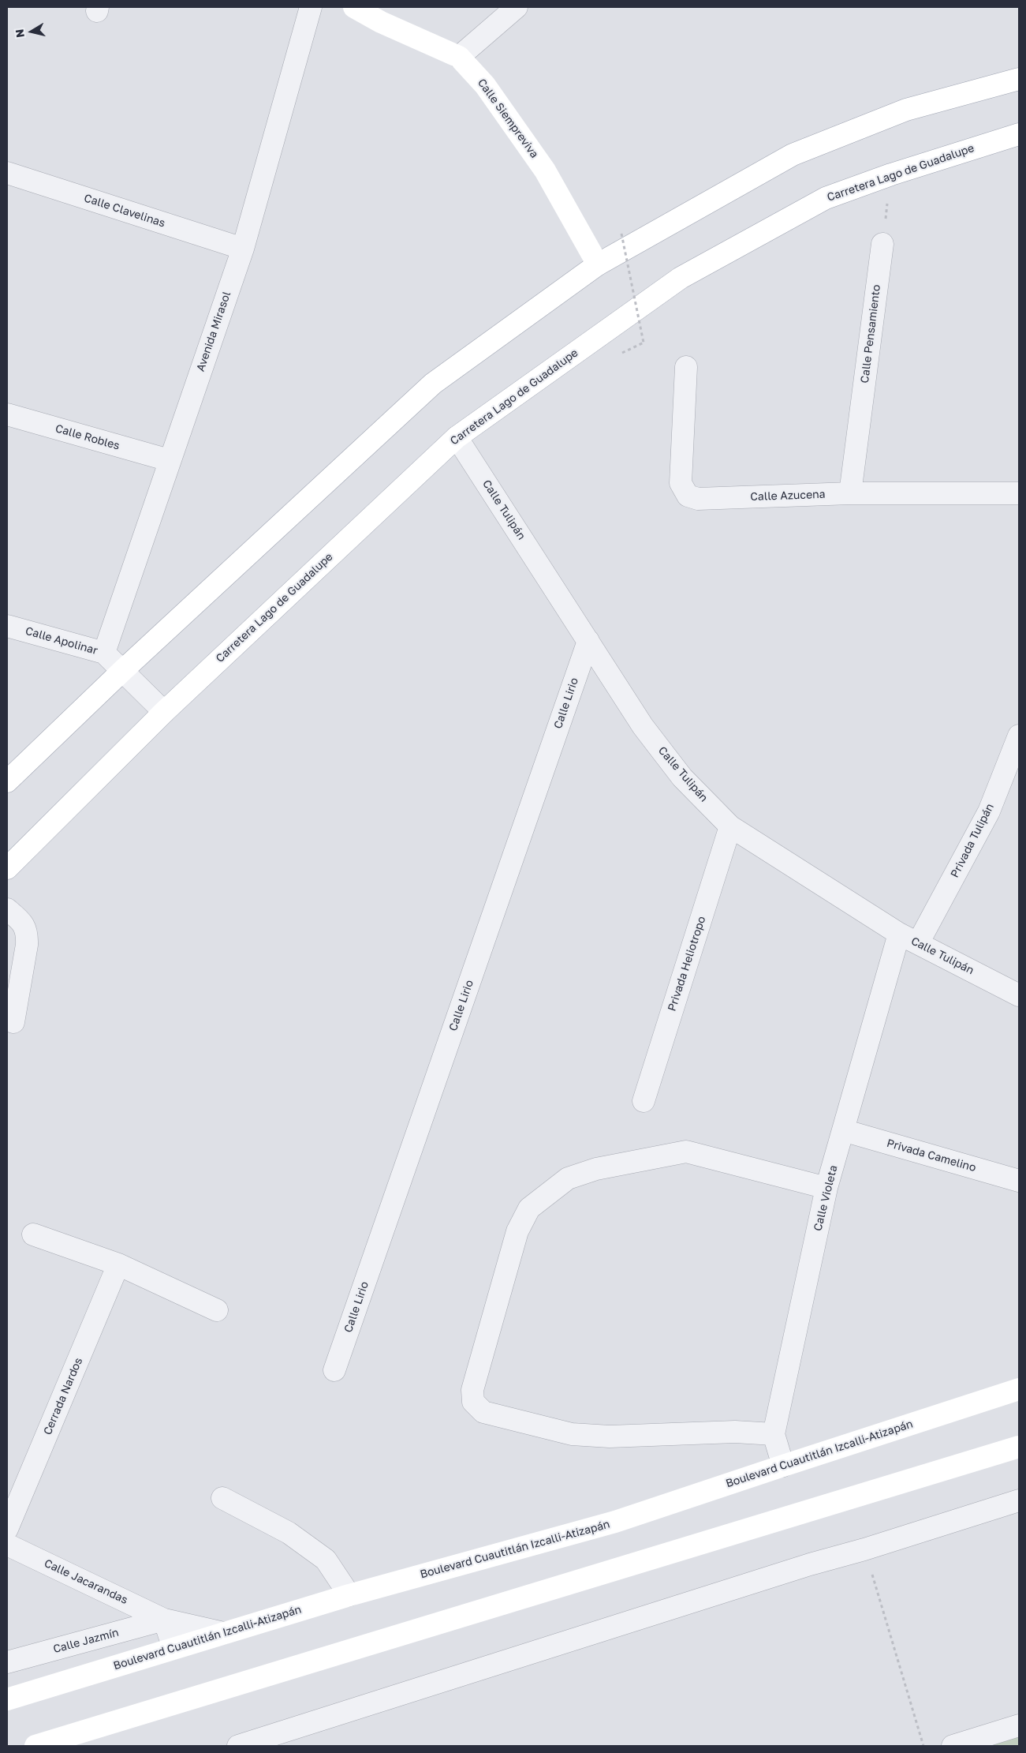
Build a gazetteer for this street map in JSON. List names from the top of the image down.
{
  "streets": {
    "main road": ["Calle Siempreviva", "Carretera Lago de Guadalupe", "Boulevard Cuautitlán Izcalli-Atizapán"],
    "street": [
      "Calle Clavelinas",
      "Avenida Mirasol",
      "Calle Pensamiento",
      "Calle Robles",
      "Calle Azucena",
      "Calle Tulipán",
      "Calle Apolinar",
      "Calle Lirio",
      "Privada Tulipán",
      "Privada Heliotropo",
      "Privada Camelino",
      "Calle Violeta",
      "Cerrada Nardos",
      "Calle Jacarandas",
      "Calle Jazmín"
    ]
  },
  "crossings": [
    ["Carretera Lago de Guadalupe", "Calle Tulipán"],
    ["Carretera Lago de Guadalupe", "Calle Apolinar"],
    ["Calle Clavelinas", "Avenida Mirasol"],
    ["Avenida Mirasol", "Calle Robles"],
    ["Avenida Mirasol", "Calle Apolinar"],
    ["Calle Pensamiento", "Calle Azucena"],
    ["Calle Tulipán", "Calle Lirio"],
    ["Calle Tulipán", "Privada Tulipán"],
    ["Calle Tulipán", "Privada Heliotropo"],
    ["Calle Tulipán", "Calle Violeta"],
    ["Privada Camelino", "Calle Violeta"],
    ["Calle Violeta", "Boulevard Cuautitlán Izcalli-Atizapán"],
    ["Boulevard Cuautitlán Izcalli-Atizapán", "Calle Jacarandas"],
    ["Calle Jacarandas", "Calle Jazmín"]
  ],
  "north": "left"
}
